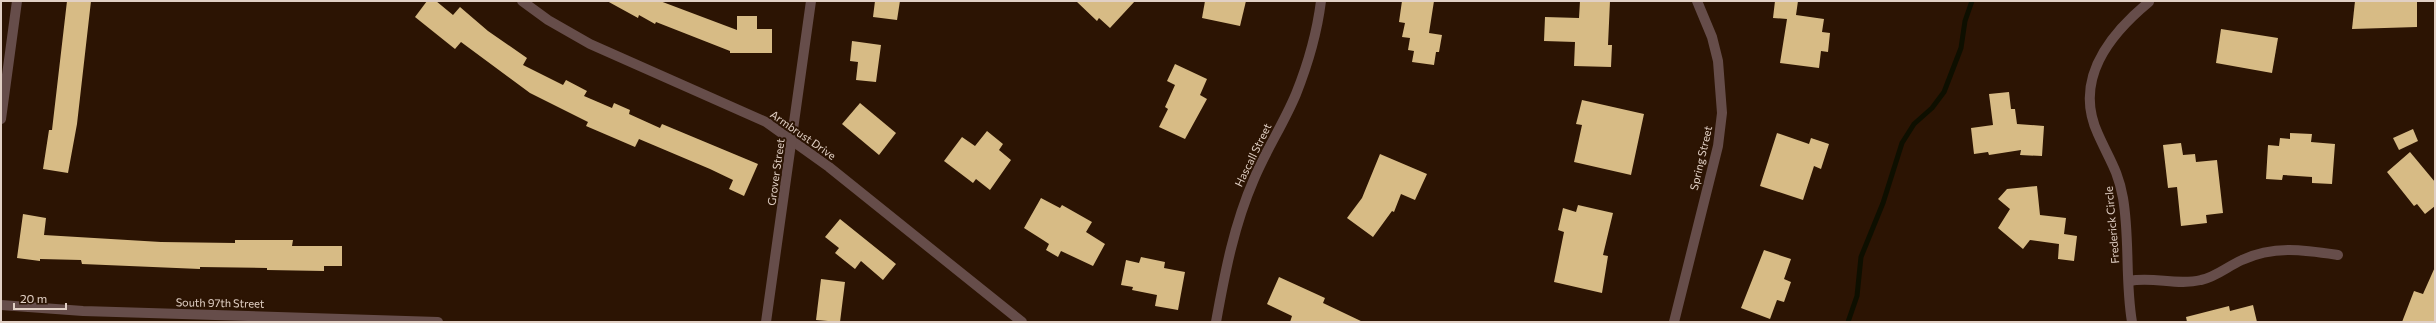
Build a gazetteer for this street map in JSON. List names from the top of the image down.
{
  "streets": {
    "street": [
      "Armbrust Drive",
      "Hascall Street",
      "Spring Street",
      "Grover Street",
      "Frederick Circle",
      "South 97th Street"
    ]
  },
  "crossings": [
    ["Armbrust Drive", "Grover Street"]
  ],
  "scale_bar": "20 m"
}
